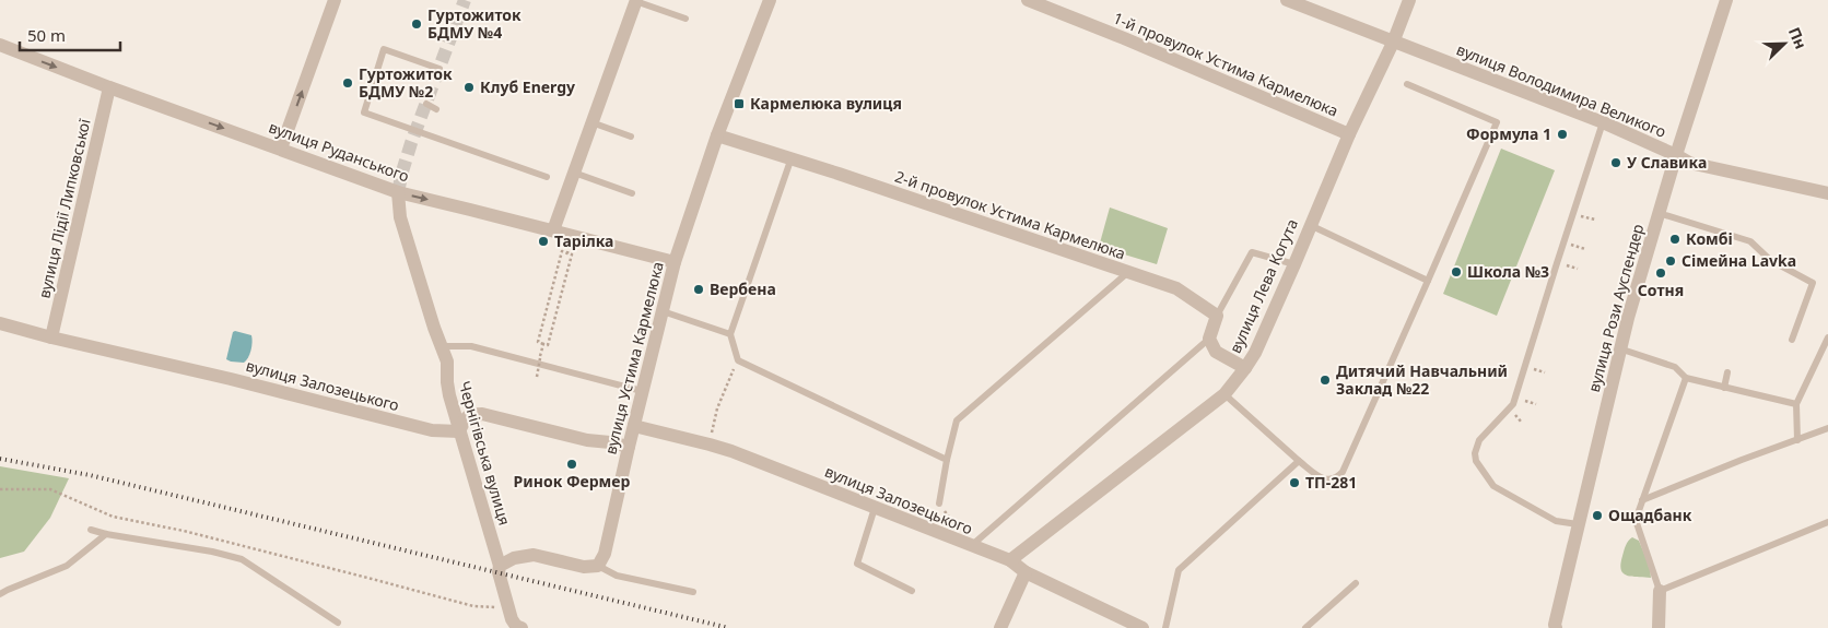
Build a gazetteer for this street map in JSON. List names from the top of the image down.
{
  "streets": {
    "street": [
      "1-й провулок Устима Кармелюка",
      "вулиця Володимира Великого",
      "вулиця Руданського",
      "вулиця Лідії Липковської",
      "2-й провулок Устима Кармелюка",
      "вулиця Лева Когута",
      "вулиця Рози Ауслендер",
      "вулиця Устима Кармелюка",
      "вулиця Залозецького",
      "Чернігівська вулиця"
    ]
  },
  "crossings": [
    ["1-й провулок Устима Кармелюка", "вулиця Лева Когута"],
    ["вулиця Володимира Великого", "вулиця Лева Когута"],
    ["вулиця Володимира Великого", "вулиця Рози Ауслендер"],
    ["вулиця Руданського", "вулиця Лідії Липковської"],
    ["вулиця Руданського", "вулиця Устима Кармелюка"],
    ["вулиця Руданського", "Чернігівська вулиця"],
    ["вулиця Лідії Липковської", "вулиця Залозецького"],
    ["2-й провулок Устима Кармелюка", "вулиця Устима Кармелюка"],
    ["вулиця Лева Когута", "вулиця Залозецького"],
    ["вулиця Устима Кармелюка", "вулиця Залозецького"],
    ["вулиця Залозецького", "Чернігівська вулиця"]
  ],
  "one_way": ["вулиця Руданського"],
  "places": {
    "other": [
      "Гуртожиток БДМУ №4",
      "Гуртожиток БДМУ №2",
      "Клуб Energy",
      "Формула 1",
      "У Славика",
      "Комбі",
      "Тарiлка",
      "Сімейна Lavka",
      "Школа №3",
      "Сотня",
      "Вербена",
      "Дитячий Навчальний Заклад №22",
      "Ринок Фермер",
      "ТП-281",
      "Ощадбанк"
    ],
    "transit": ["Кармелюка вулиця"]
  },
  "scale_bar": "50 m",
  "north": "top right"
}
